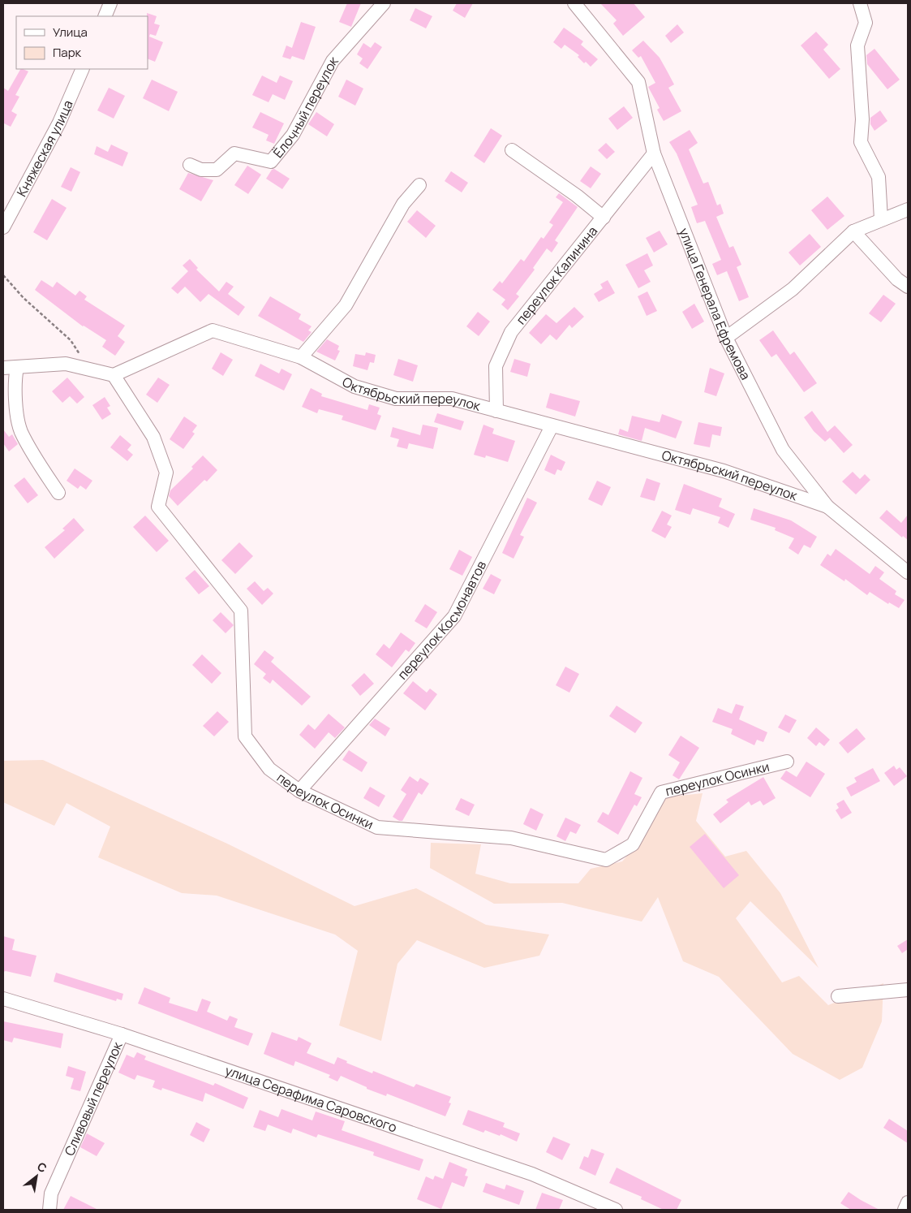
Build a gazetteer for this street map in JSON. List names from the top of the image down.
{
  "streets": {
    "street": [
      "Ёлочный переулок",
      "Княжеская улица",
      "переулок Калинина",
      "улица Генерала Ефремова",
      "Октябрьский переулок",
      "переулок Космонавтов",
      "переулок Осинки",
      "улица Серафима Саровского",
      "Сливовый переулок"
    ]
  },
  "crossings": [
    ["переулок Калинина", "улица Генерала Ефремова"],
    ["переулок Калинина", "Октябрьский переулок"],
    ["улица Генерала Ефремова", "Октябрьский переулок"],
    ["Октябрьский переулок", "переулок Космонавтов"],
    ["Октябрьский переулок", "переулок Осинки"],
    ["переулок Космонавтов", "переулок Осинки"],
    ["улица Серафима Саровского", "Сливовый переулок"]
  ],
  "legend": ["Улица", "Парк"],
  "north": "top right"
}
